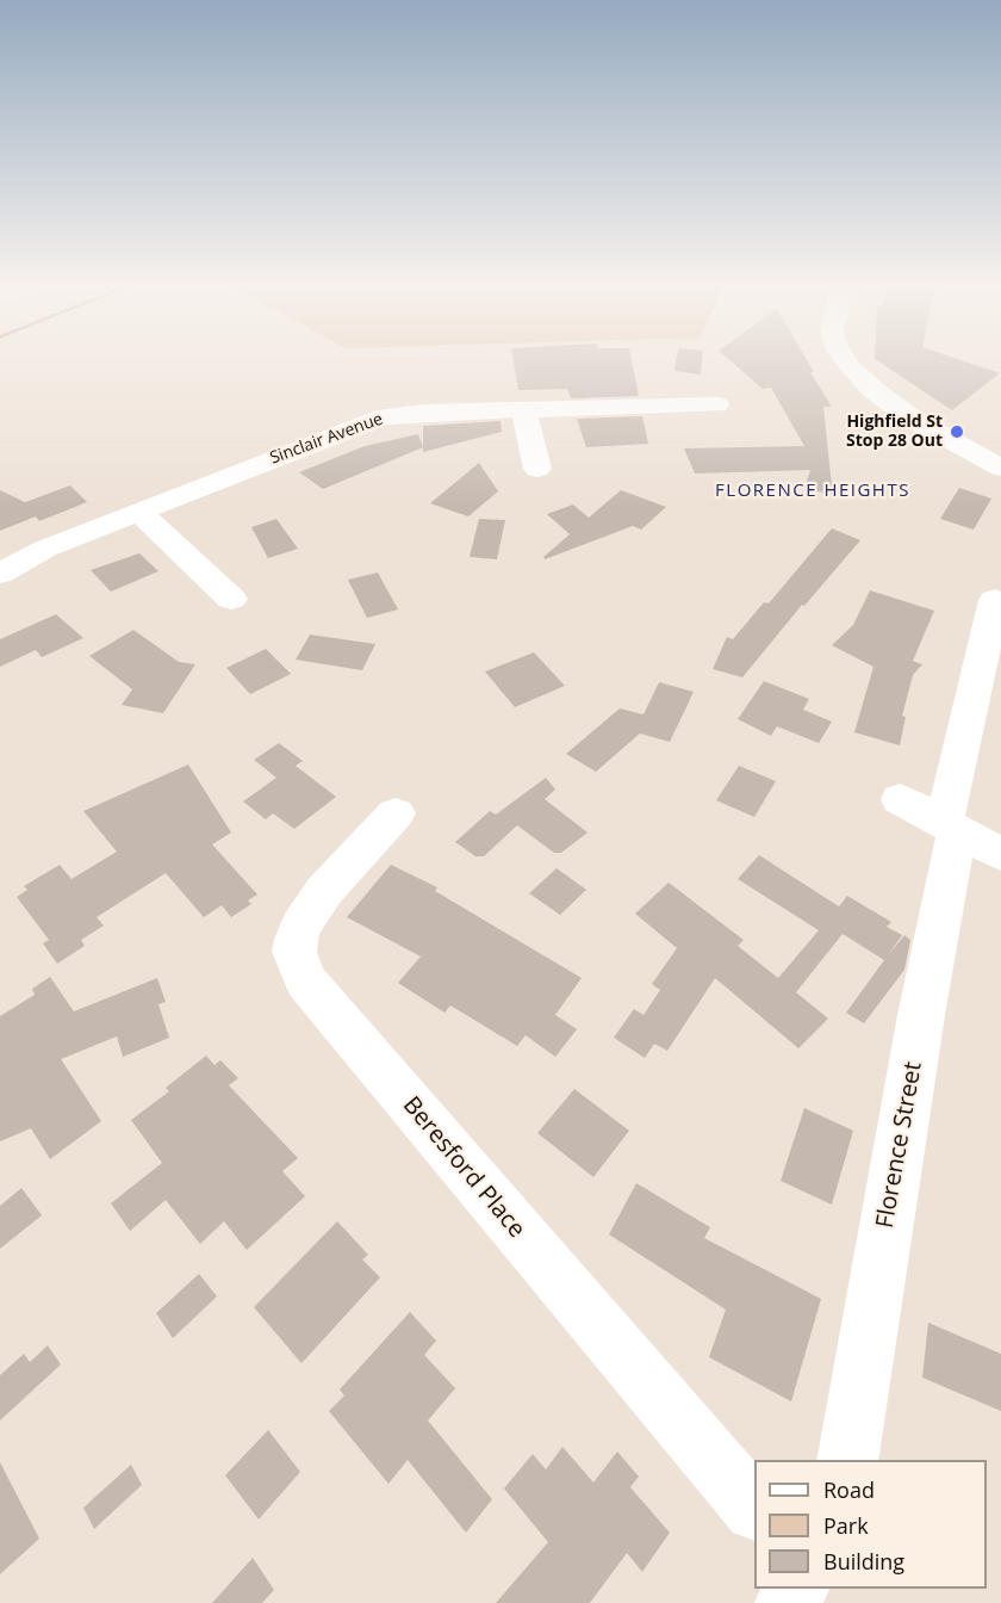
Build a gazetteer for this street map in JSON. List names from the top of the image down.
{
  "streets": {
    "street": ["Sinclair Avenue", "Florence Street", "Beresford Place"]
  },
  "districts": ["FLORENCE HEIGHTS"],
  "places": ["Highfield St Stop 28 Out"],
  "legend": ["Road", "Park", "Building"]
}
